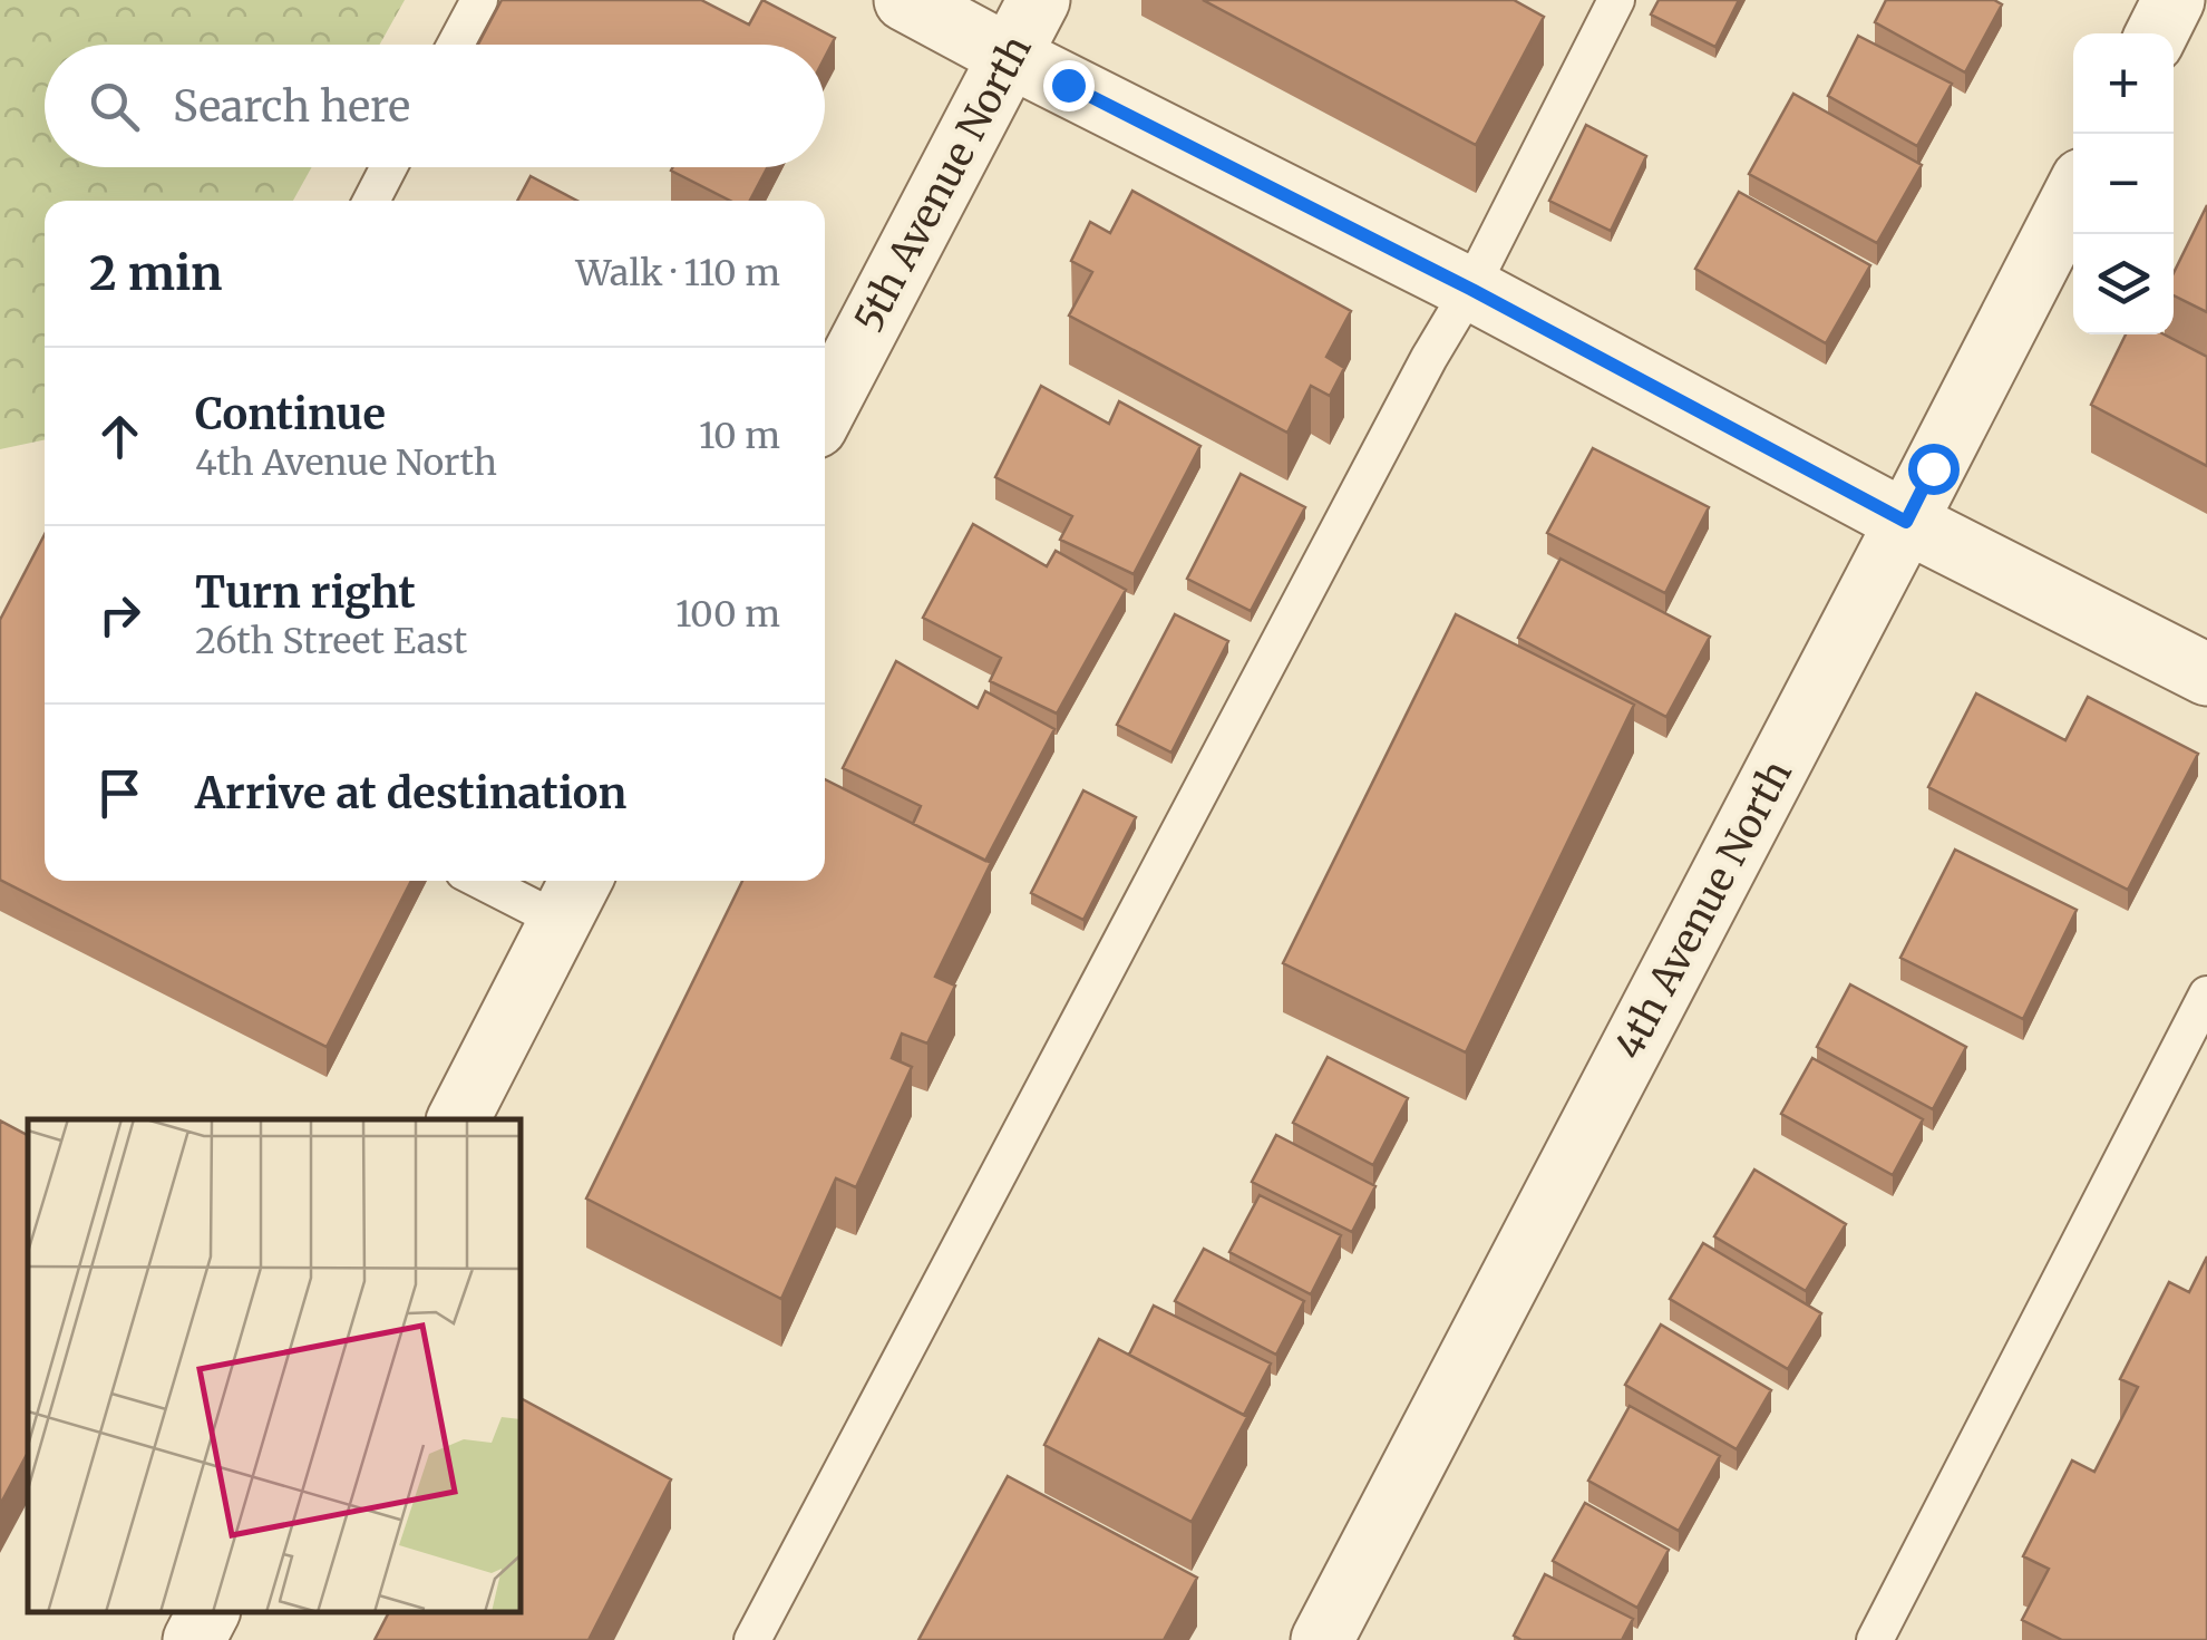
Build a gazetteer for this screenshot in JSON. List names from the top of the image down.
{
  "streets": {
    "street": ["5th Avenue North", "4th Avenue North"]
  },
  "page": {
    "map_buttons": ["+", "−"],
    "search": "Search here",
    "heading": ["2 min", "Walk · 110 m"],
    "list": [
      ["Continue", "4th Avenue North", "10 m"],
      ["Turn right", "26th Street East", "100 m"],
      "Arrive at destination"
    ]
  }
}
